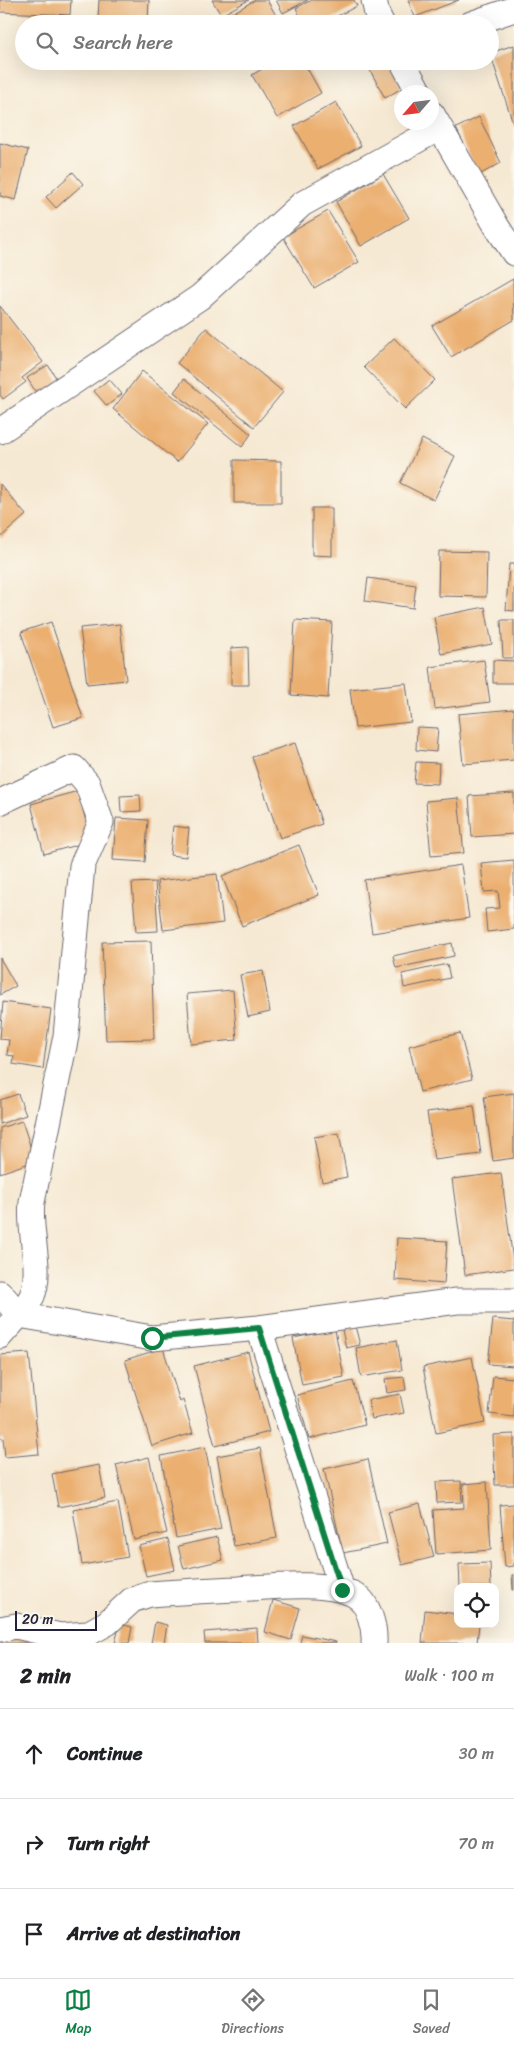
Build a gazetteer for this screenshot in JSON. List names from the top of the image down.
{
  "scale_bar": "20 m",
  "north": "bottom left",
  "page": {
    "search": "Search here",
    "scale": "20 m",
    "heading": ["2 min", "Walk · 100 m"],
    "list": [
      ["Continue", "30 m"],
      ["Turn right", "70 m"],
      "Arrive at destination"
    ],
    "nav": ["Map", "Directions", "Saved"]
  }
}
